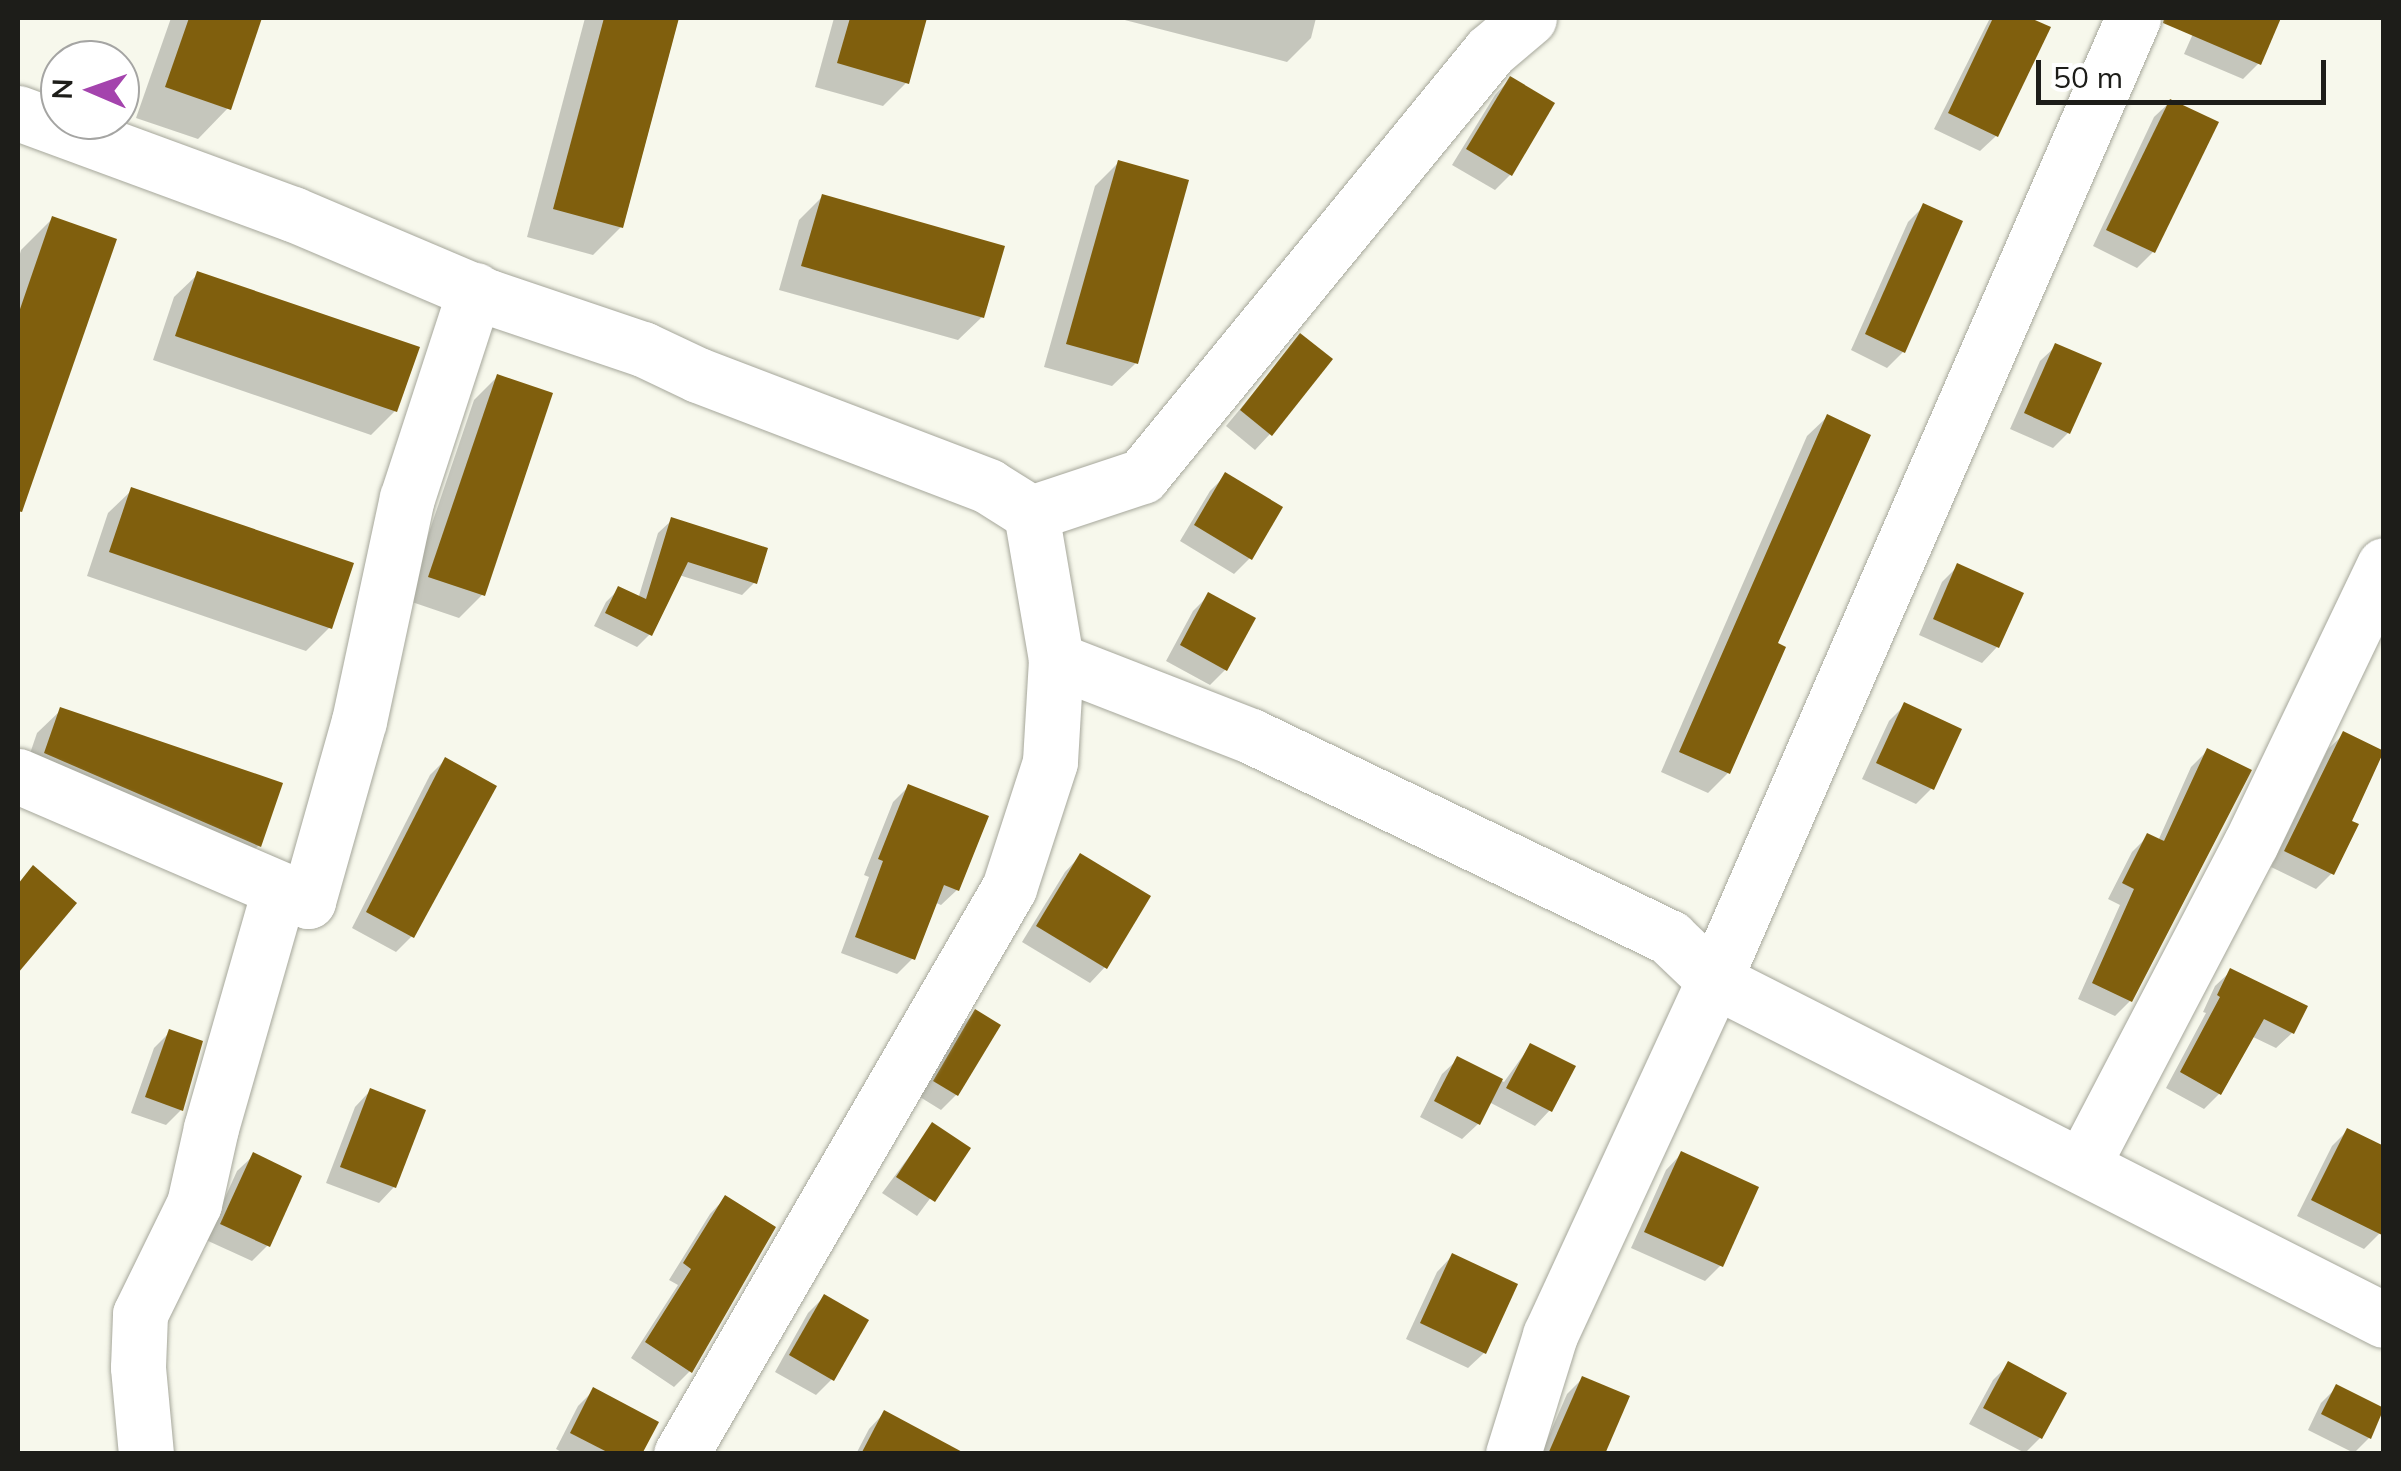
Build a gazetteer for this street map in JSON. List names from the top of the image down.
{
  "scale_bar": "50 m",
  "north": "left"
}
